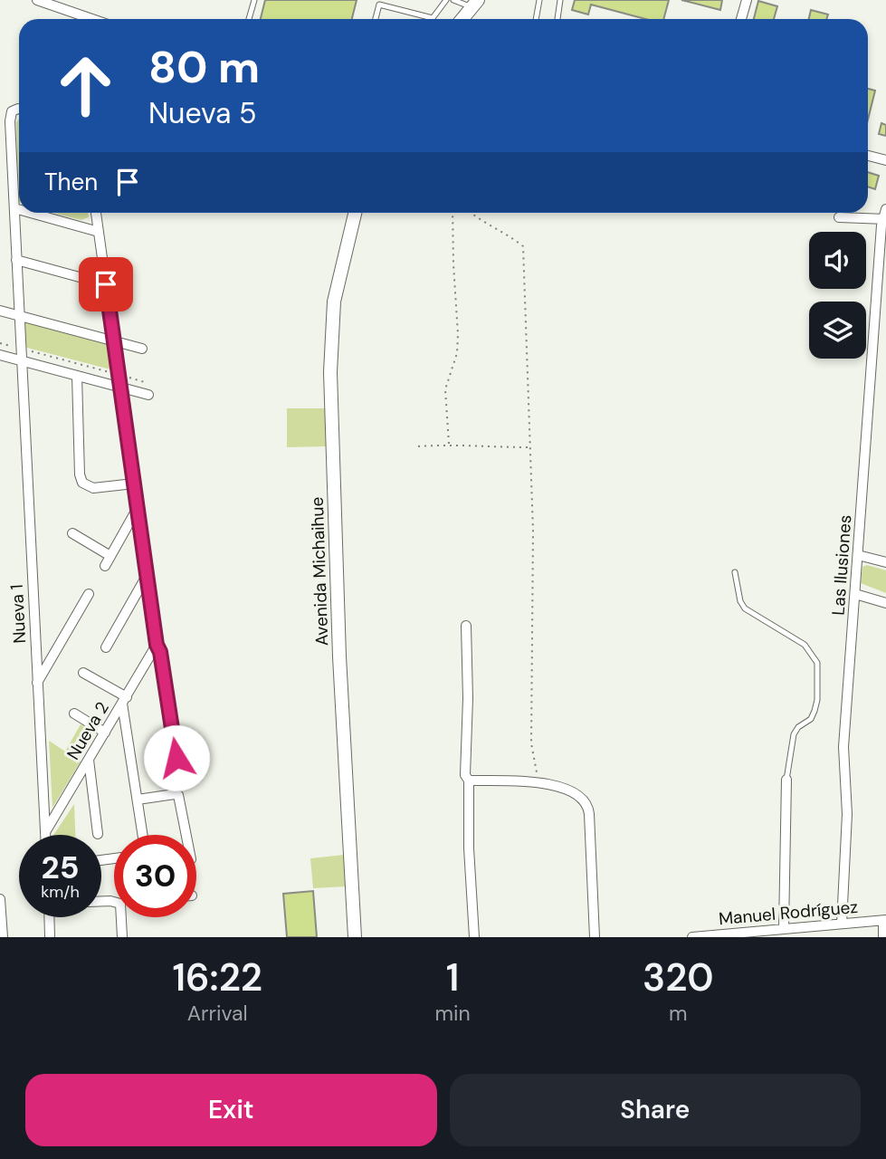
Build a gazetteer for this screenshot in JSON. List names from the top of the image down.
{
  "streets": {
    "street": [
      "Las Ilusiones",
      "Avenida Michaihue",
      "Nueva 1",
      "Nueva 2",
      "Manuel Rodríguez"
    ]
  },
  "crossings": [
    ["Las Ilusiones", "Manuel Rodríguez"],
    ["Nueva 1", "Nueva 2"]
  ],
  "page": {
    "turn": ["80 m", "Nueva 5"],
    "then": "Then",
    "speed": "25 km/h",
    "limit": "30",
    "eta": [
      "16:22",
      "Arrival",
      "1",
      "min",
      "320",
      "m"
    ],
    "buttons": ["Exit", "Share"]
  }
}
